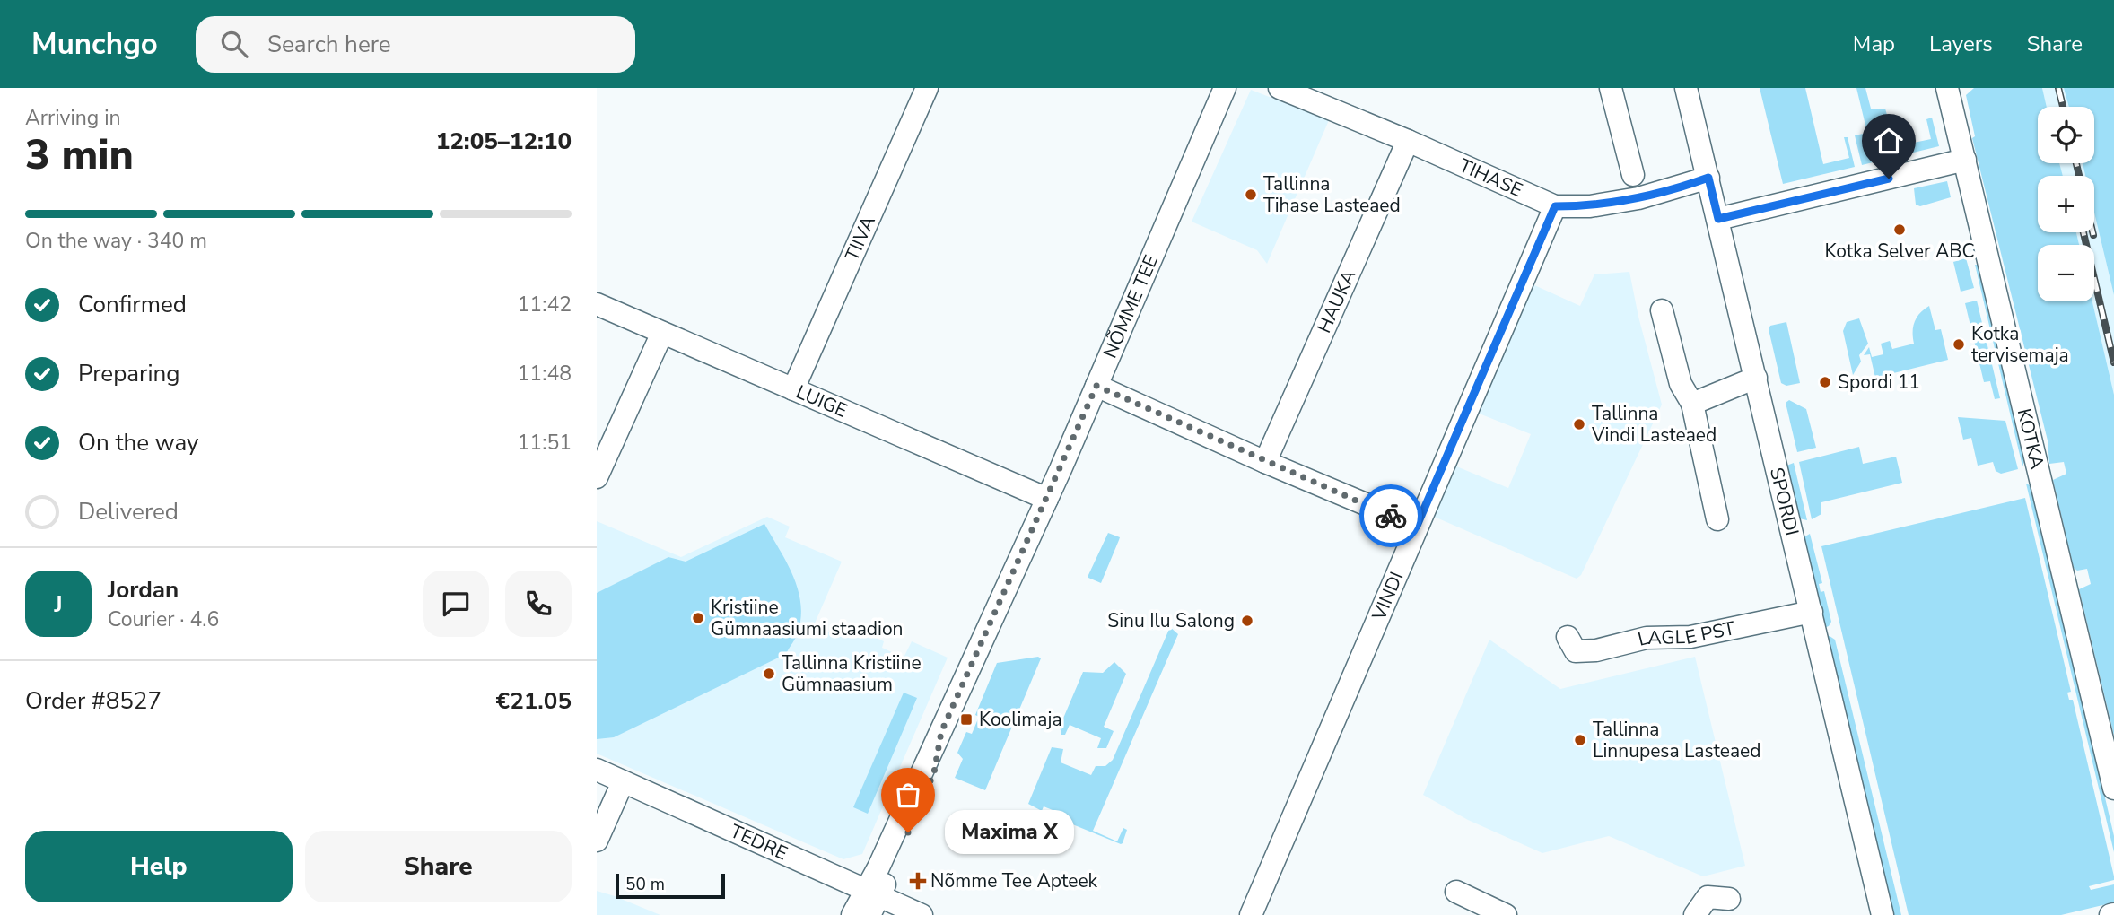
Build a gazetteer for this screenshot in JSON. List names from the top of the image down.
{
  "streets": {
    "street": [
      "TIHASE",
      "TIIVA",
      "HAUKA",
      "NÕMME TEE",
      "LUIGE",
      "KOTKA",
      "SPORDI",
      "VINDI",
      "LAGLE PST",
      "TEDRE"
    ]
  },
  "crossings": [
    ["TIHASE", "HAUKA"],
    ["TIHASE", "SPORDI"],
    ["TIHASE", "VINDI"],
    ["TIIVA", "LUIGE"],
    ["NÕMME TEE", "LUIGE"],
    ["NÕMME TEE", "TEDRE"],
    ["SPORDI", "LAGLE PST"]
  ],
  "places": {
    "other": [
      "Tallinna Tihase Lasteaed",
      "Kotka Selver ABC",
      "Kotka tervisemaja",
      "Spordi 11",
      "Tallinna Vindi Lasteaed",
      "Kristiine Gümnaasiumi staadion",
      "Sinu Ilu Salong",
      "Tallinna Kristiine Gümnaasium",
      "Tallinna Linnupesa Lasteaed",
      "Maxima X"
    ],
    "transit": ["Koolimaja"],
    "health": ["Nõmme Tee Apteek"]
  },
  "scale_bar": "50 m",
  "page": {
    "header": "Munchgo",
    "search": "Search here",
    "nav": ["Map", "Layers", "Share"],
    "heading": ["3 min", "Arriving in", "12:05–12:10"],
    "panel": [
      "Jordan",
      "Courier · 4.6",
      "Order #8527",
      "€21.05"
    ],
    "map_buttons": ["+", "−"],
    "bar": "On the way · 340 m",
    "list": [
      ["Confirmed", "11:42"],
      ["Preparing", "11:48"],
      ["On the way", "11:51"],
      "Delivered"
    ],
    "round": "J",
    "bubble": "Maxima X",
    "buttons": ["Help", "Share"],
    "scale": "50 m"
  }
}
